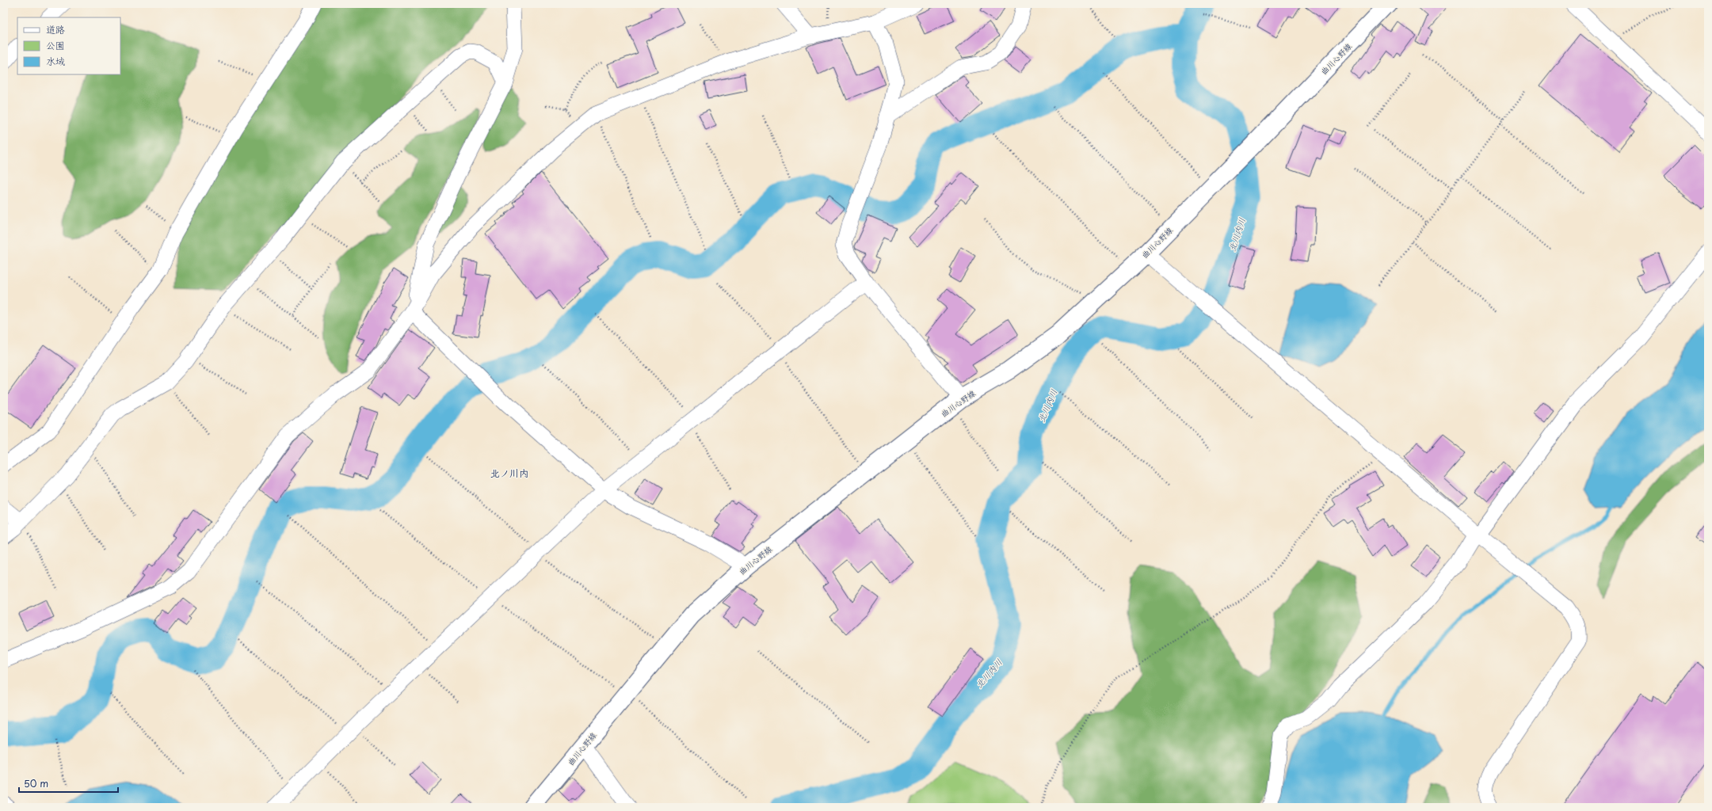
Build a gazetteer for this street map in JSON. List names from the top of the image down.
{
  "streets": {
    "main road": ["曲川心野線"]
  },
  "districts": ["北ノ川内"],
  "water": ["北川内川"],
  "legend": ["道路", "公園", "水域"],
  "scale_bar": "50 m"
}
